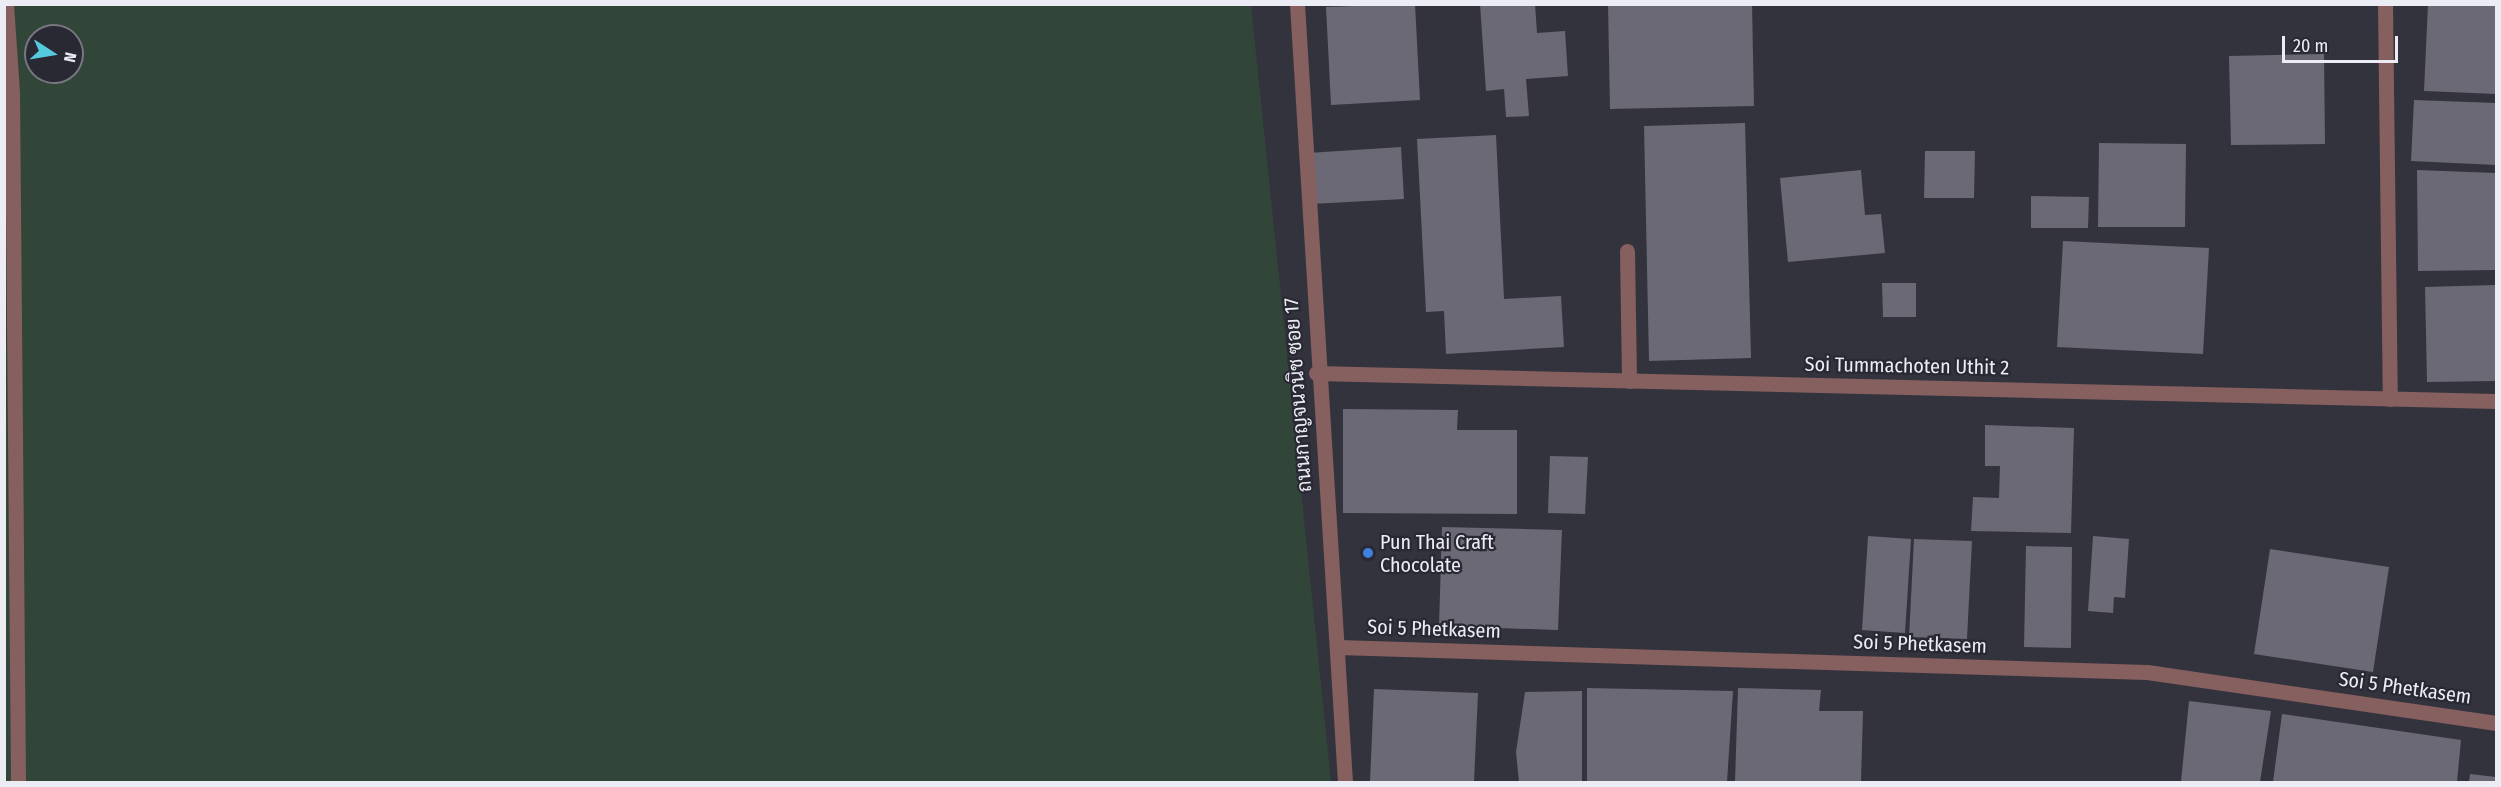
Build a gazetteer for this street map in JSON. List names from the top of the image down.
{
  "streets": {
    "street": ["Soi Tummachoten Uthit 2", "ถนนกาญจนวนิช ซอย 17", "Soi 5 Phetkasem"]
  },
  "crossings": [
    ["Soi Tummachoten Uthit 2", "ถนนกาญจนวนิช ซอย 17"],
    ["ถนนกาญจนวนิช ซอย 17", "Soi 5 Phetkasem"]
  ],
  "places": ["Pun Thai Craft Chocolate"],
  "scale_bar": "20 m",
  "north": "right"
}
